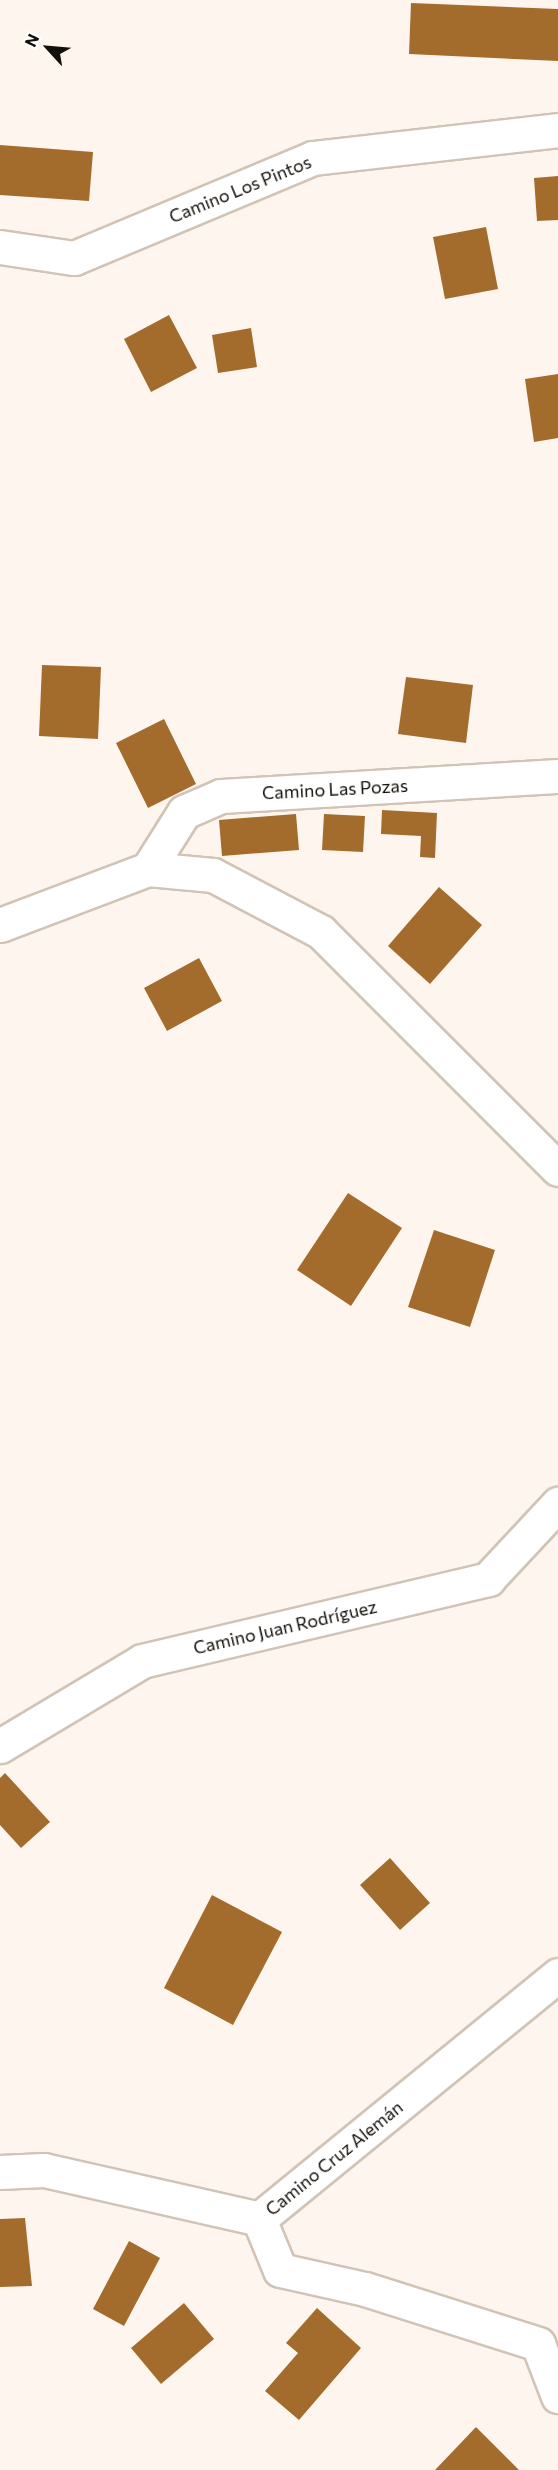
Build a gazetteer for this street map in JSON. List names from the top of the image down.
{
  "streets": {
    "street": [
      "Camino Los Pintos",
      "Camino Las Pozas",
      "Camino Juan Rodríguez",
      "Camino Cruz Alemán"
    ]
  },
  "north": "top left"
}
